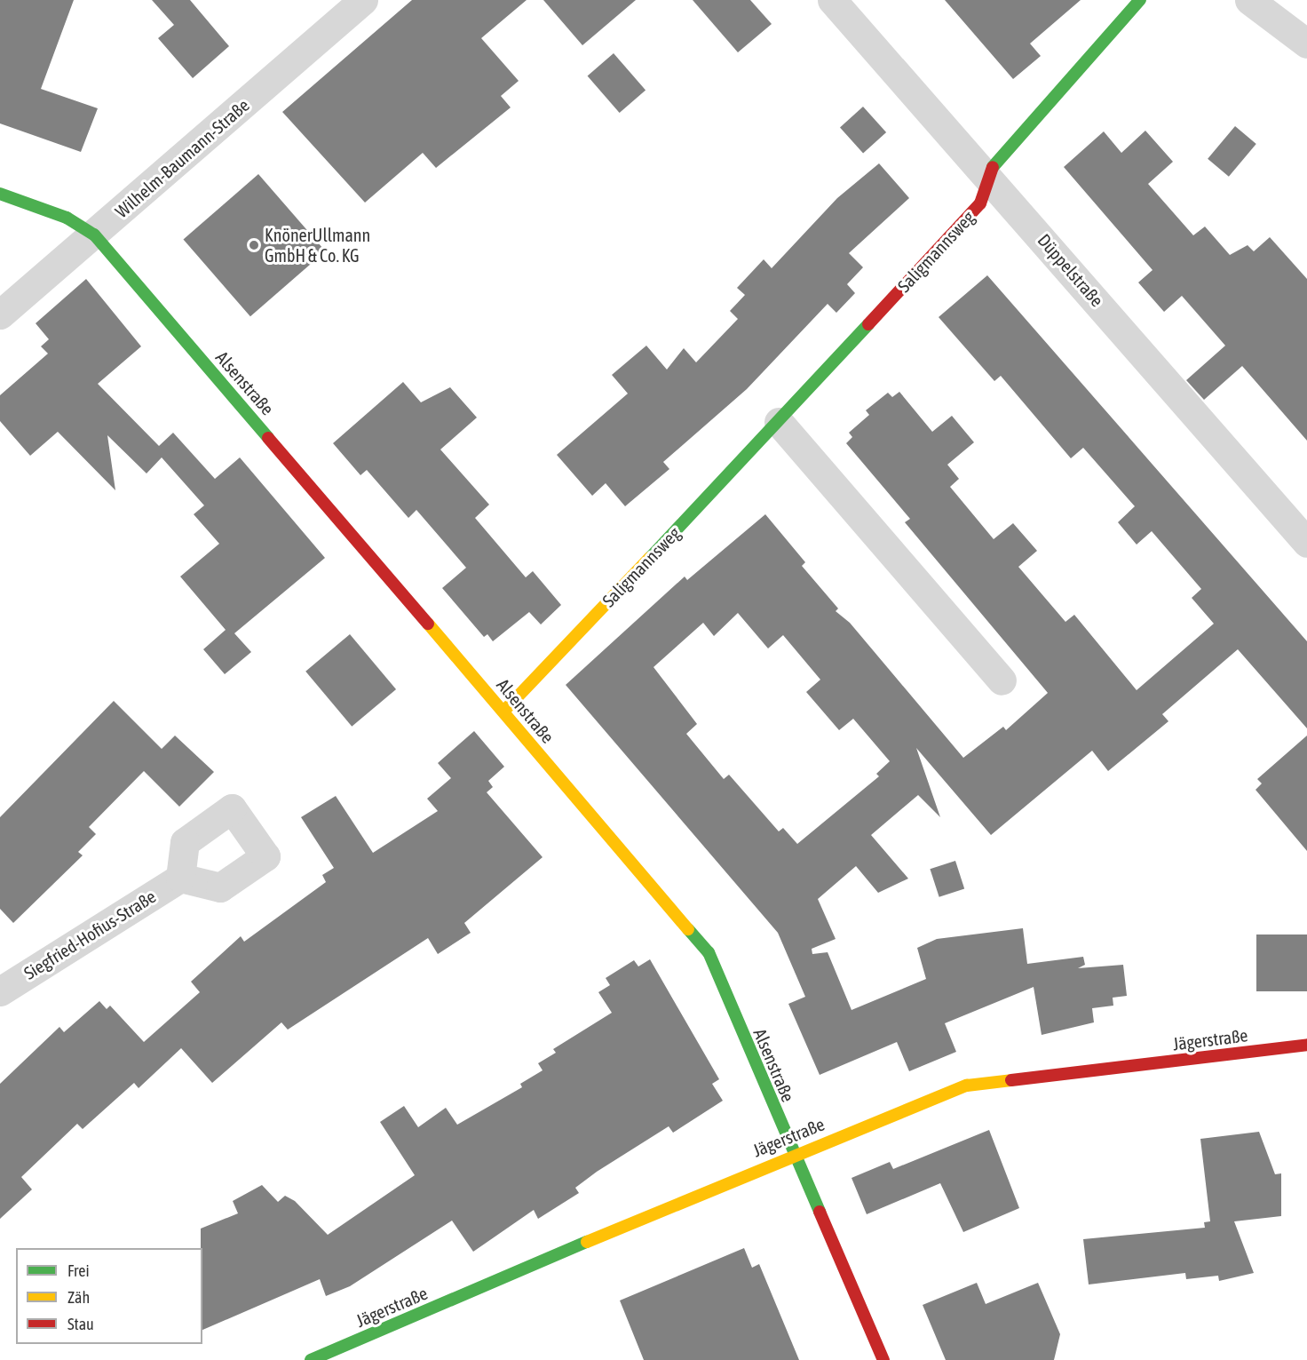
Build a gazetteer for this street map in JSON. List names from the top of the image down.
{
  "streets": {
    "street": [
      "Wilhelm-Baumann-Straße",
      "Saligmannsweg",
      "Düppelstraße",
      "Alsenstraße",
      "Siegfried-Hofius-Straße",
      "Jägerstraße"
    ]
  },
  "crossings": [
    ["Wilhelm-Baumann-Straße", "Alsenstraße"],
    ["Saligmannsweg", "Düppelstraße"],
    ["Saligmannsweg", "Alsenstraße"],
    ["Alsenstraße", "Jägerstraße"]
  ],
  "places": ["KnönerUllmann GmbH & Co. KG"],
  "legend": ["Frei", "Zäh", "Stau"]
}
